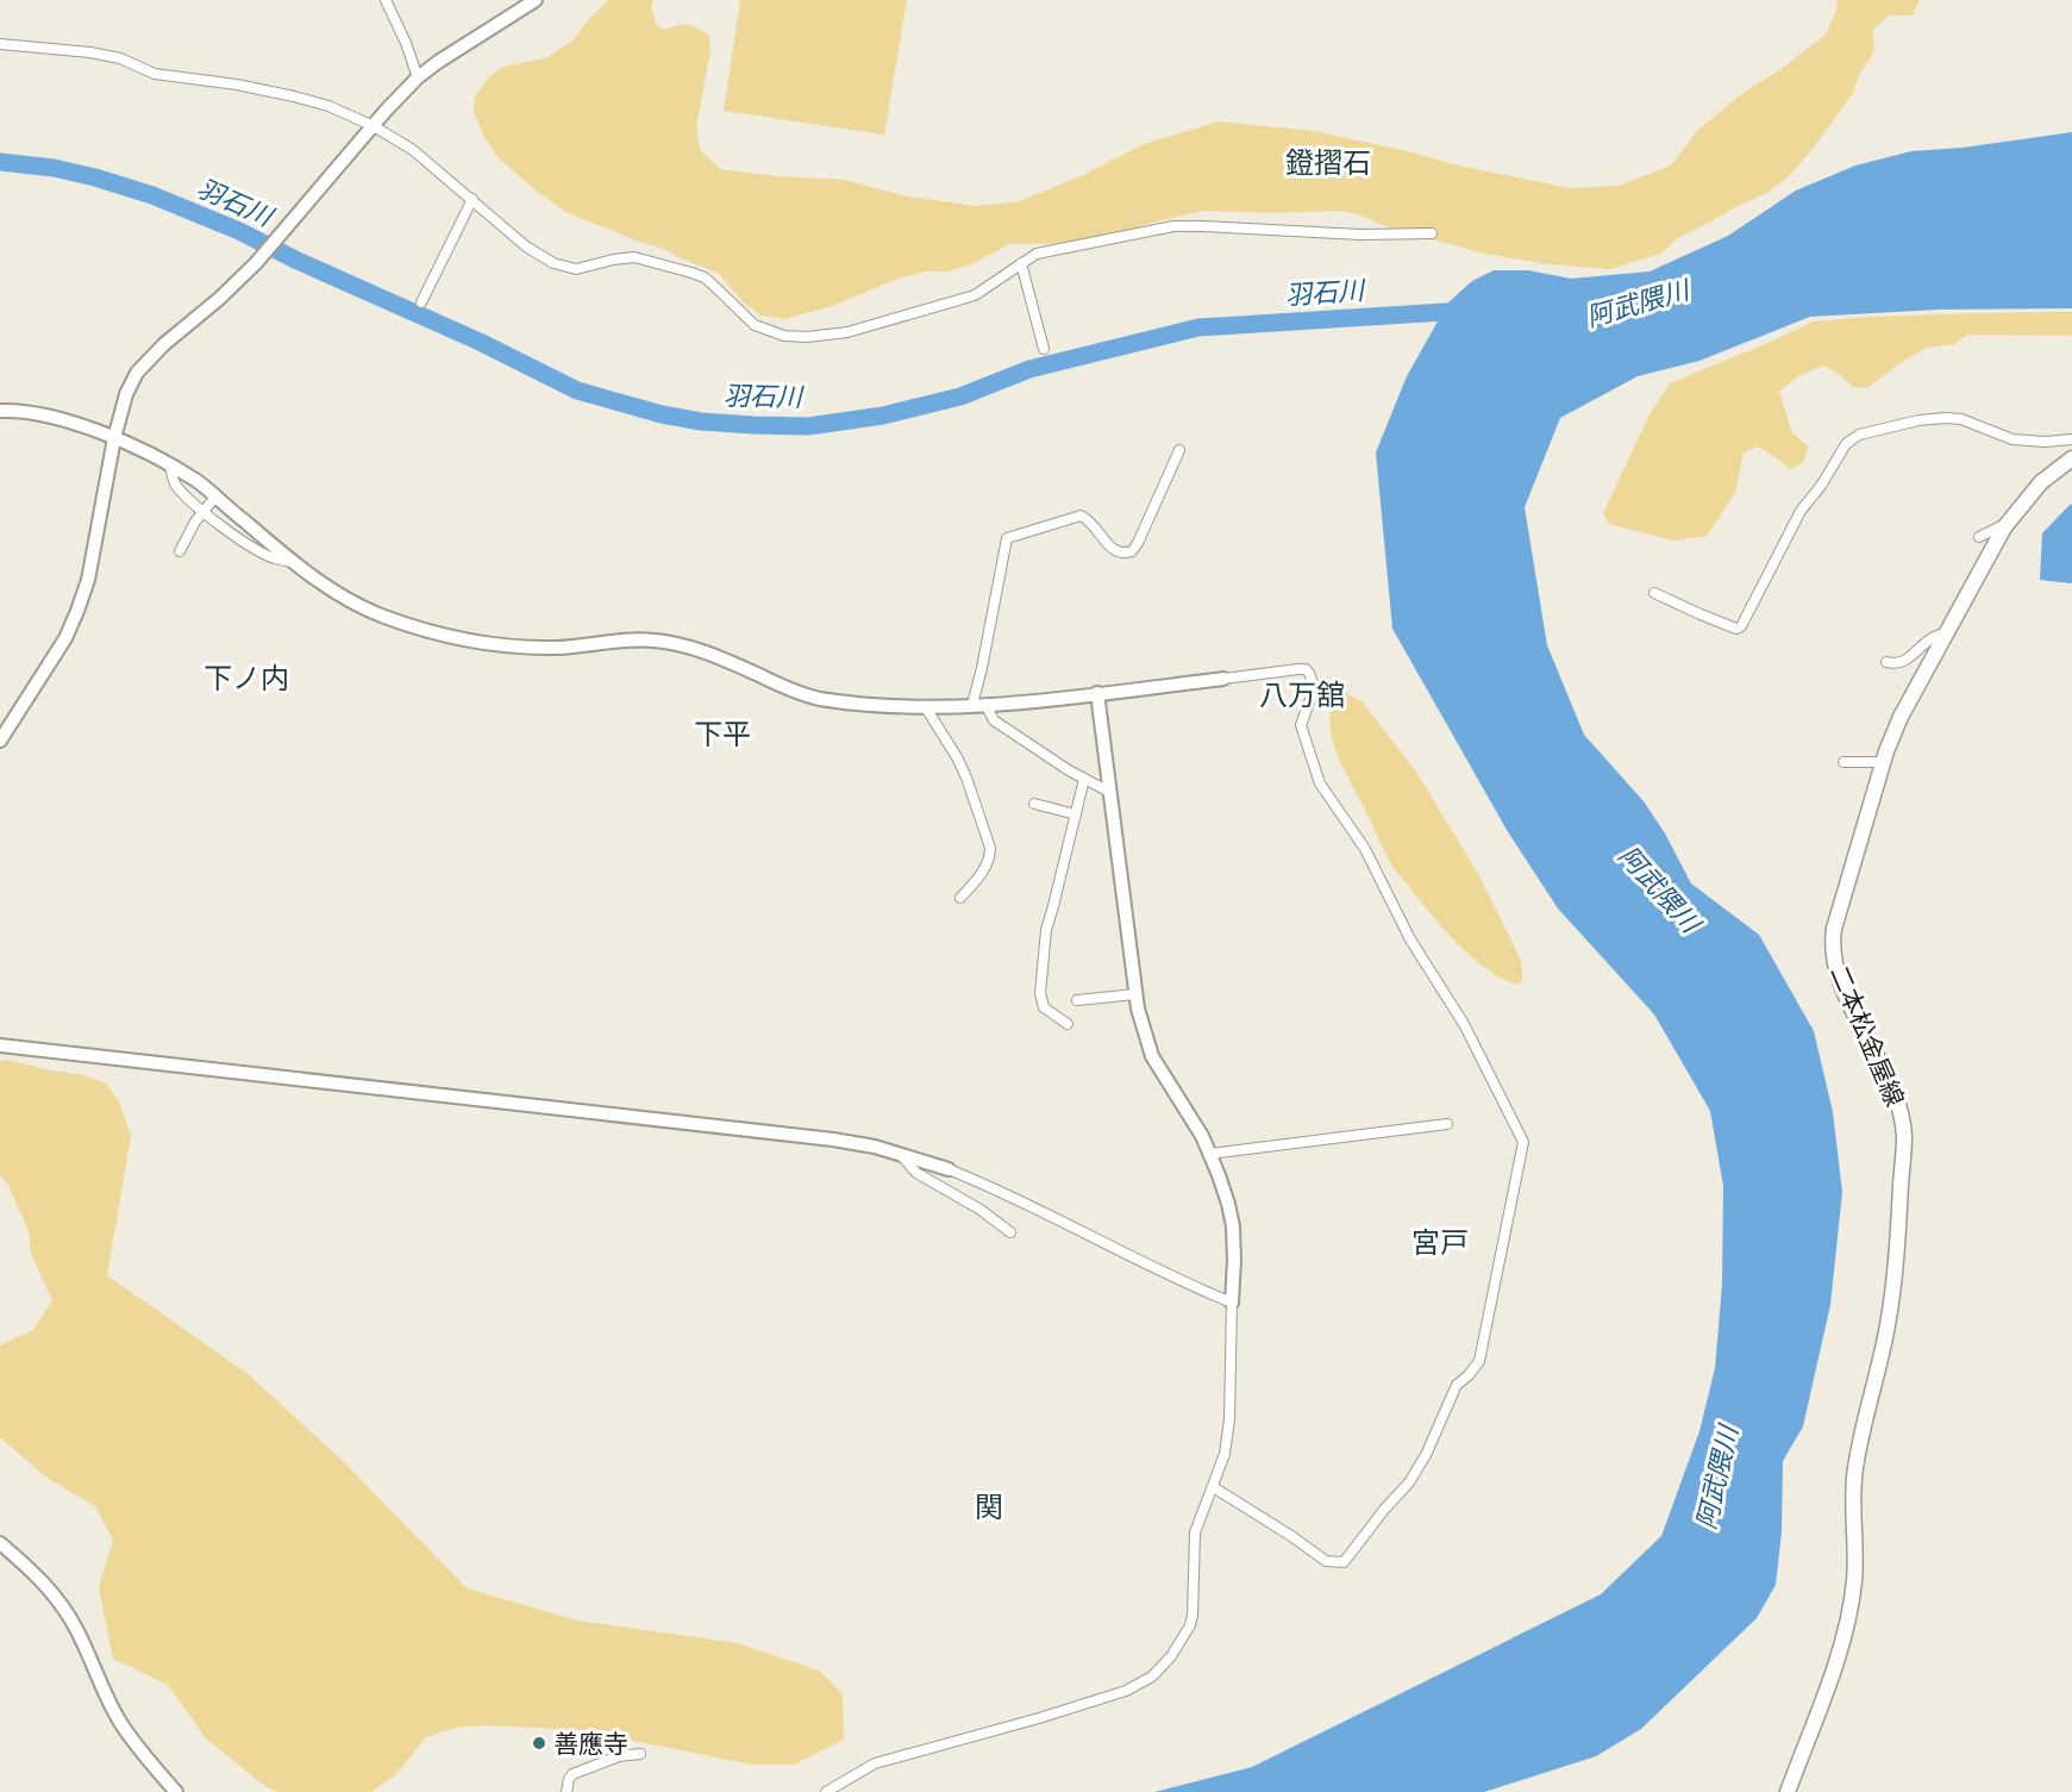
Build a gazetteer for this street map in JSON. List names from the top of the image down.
{
  "streets": {
    "main road": ["二本松金屋線"]
  },
  "districts": [
    "鐙摺石",
    "下ノ内",
    "八万舘",
    "下平",
    "宮戸",
    "関"
  ],
  "water": ["羽石川", "阿武隈川"],
  "places": ["善應寺"]
}
